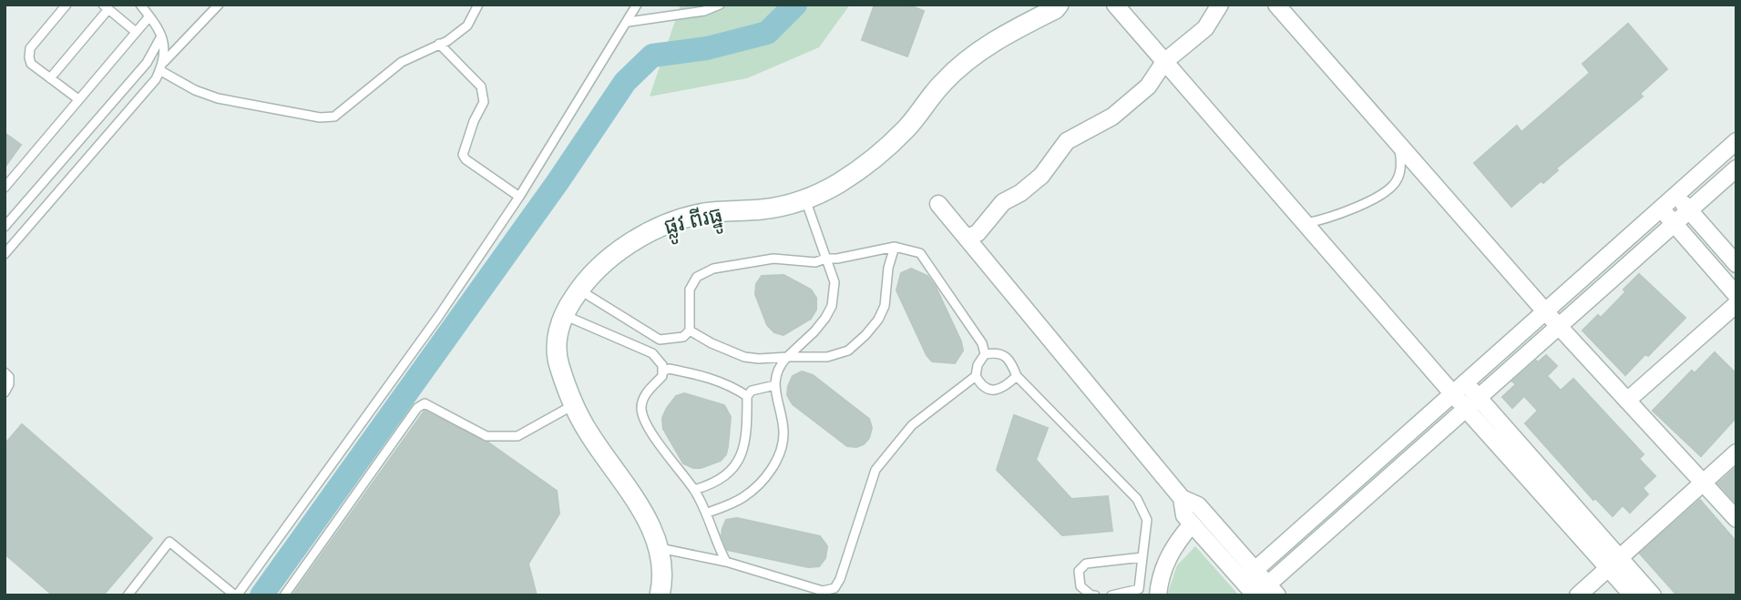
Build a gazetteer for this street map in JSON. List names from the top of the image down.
{
  "streets": {
    "main road": ["ផ្លូវ ពីរធ្នូ"]
  }
}
